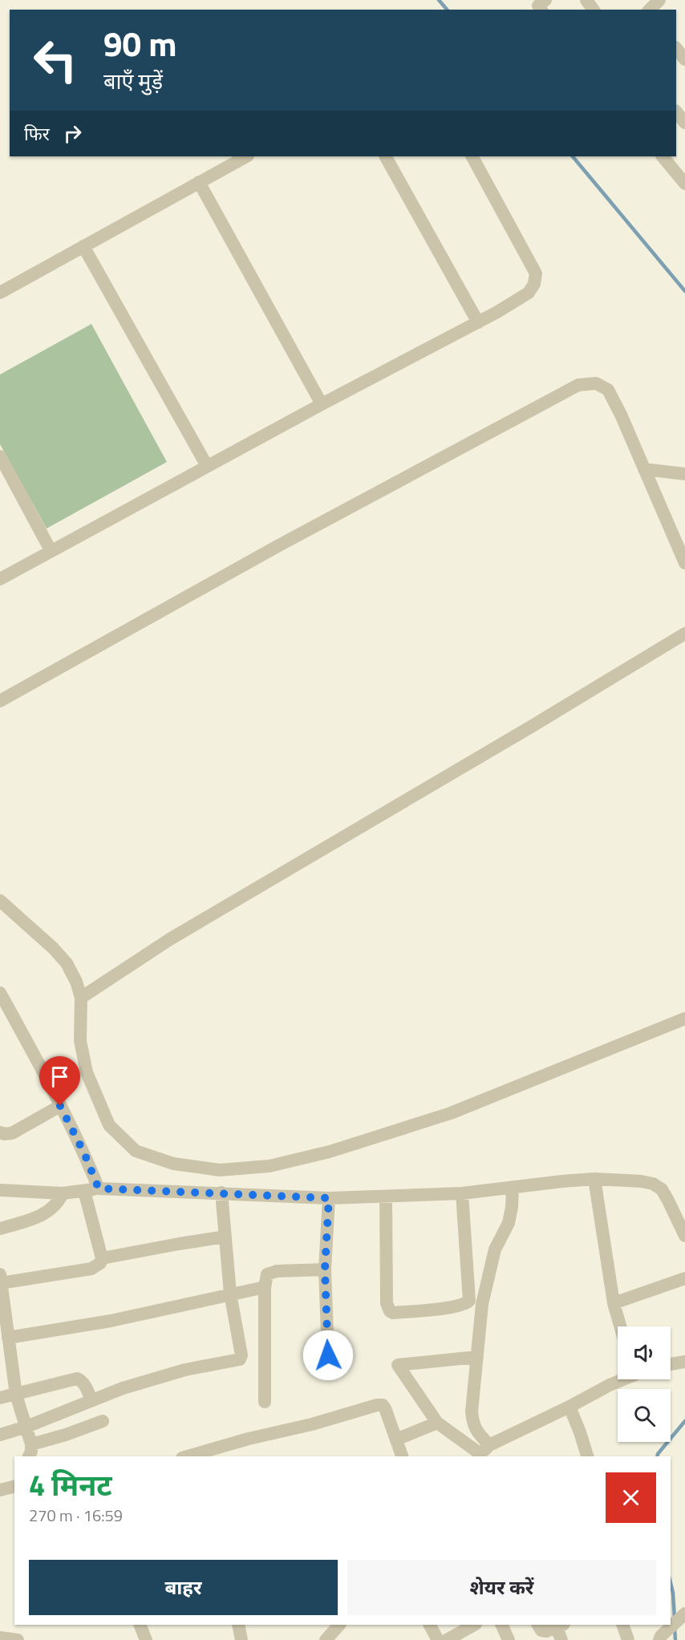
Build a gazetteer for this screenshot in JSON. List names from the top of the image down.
{
  "page": {
    "turn": ["90 m", "बाएँ मुड़ें"],
    "then": "फिर",
    "heading": ["4 मिनट", "270 m · 16:59"],
    "buttons": ["बाहर", "शेयर करें"]
  }
}
